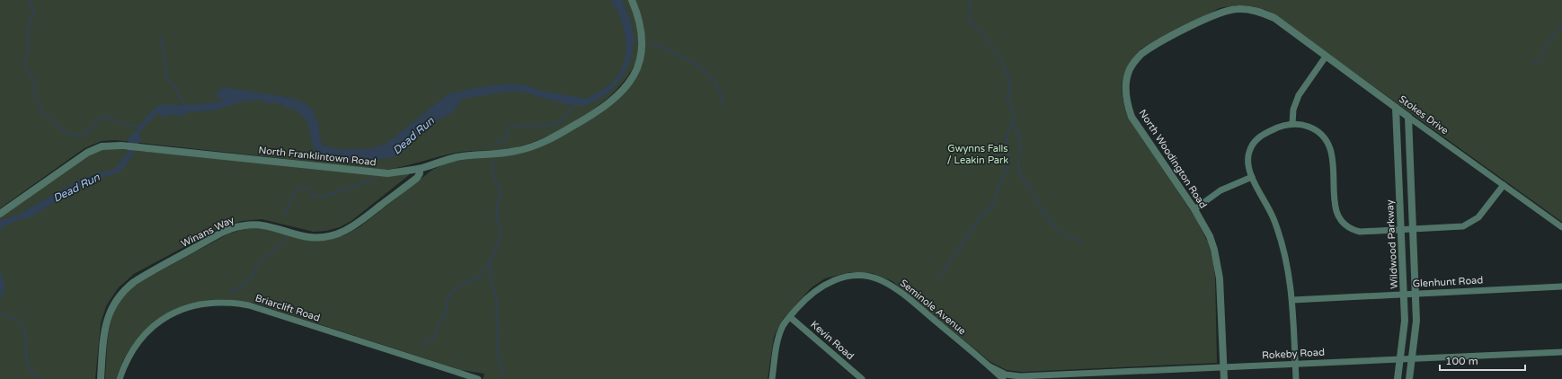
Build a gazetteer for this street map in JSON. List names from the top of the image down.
{
  "streets": {
    "street": [
      "Stokes Drive",
      "North Franklintown Road",
      "North Woodington Road",
      "Winans Way",
      "Wildwood Parkway",
      "Glenhunt Road",
      "Seminole Avenue",
      "Briarclift Road",
      "Kevin Road",
      "Rokeby Road"
    ]
  },
  "crossings": [
    ["Stokes Drive", "North Woodington Road"],
    ["Stokes Drive", "Wildwood Parkway"],
    ["North Franklintown Road", "Winans Way"],
    ["North Woodington Road", "Rokeby Road"],
    ["Wildwood Parkway", "Glenhunt Road"],
    ["Wildwood Parkway", "Rokeby Road"],
    ["Seminole Avenue", "Kevin Road"],
    ["Seminole Avenue", "Rokeby Road"]
  ],
  "water": ["Dead Run"],
  "parks": ["Gwynns Falls / Leakin Park"],
  "scale_bar": "100 m"
}
